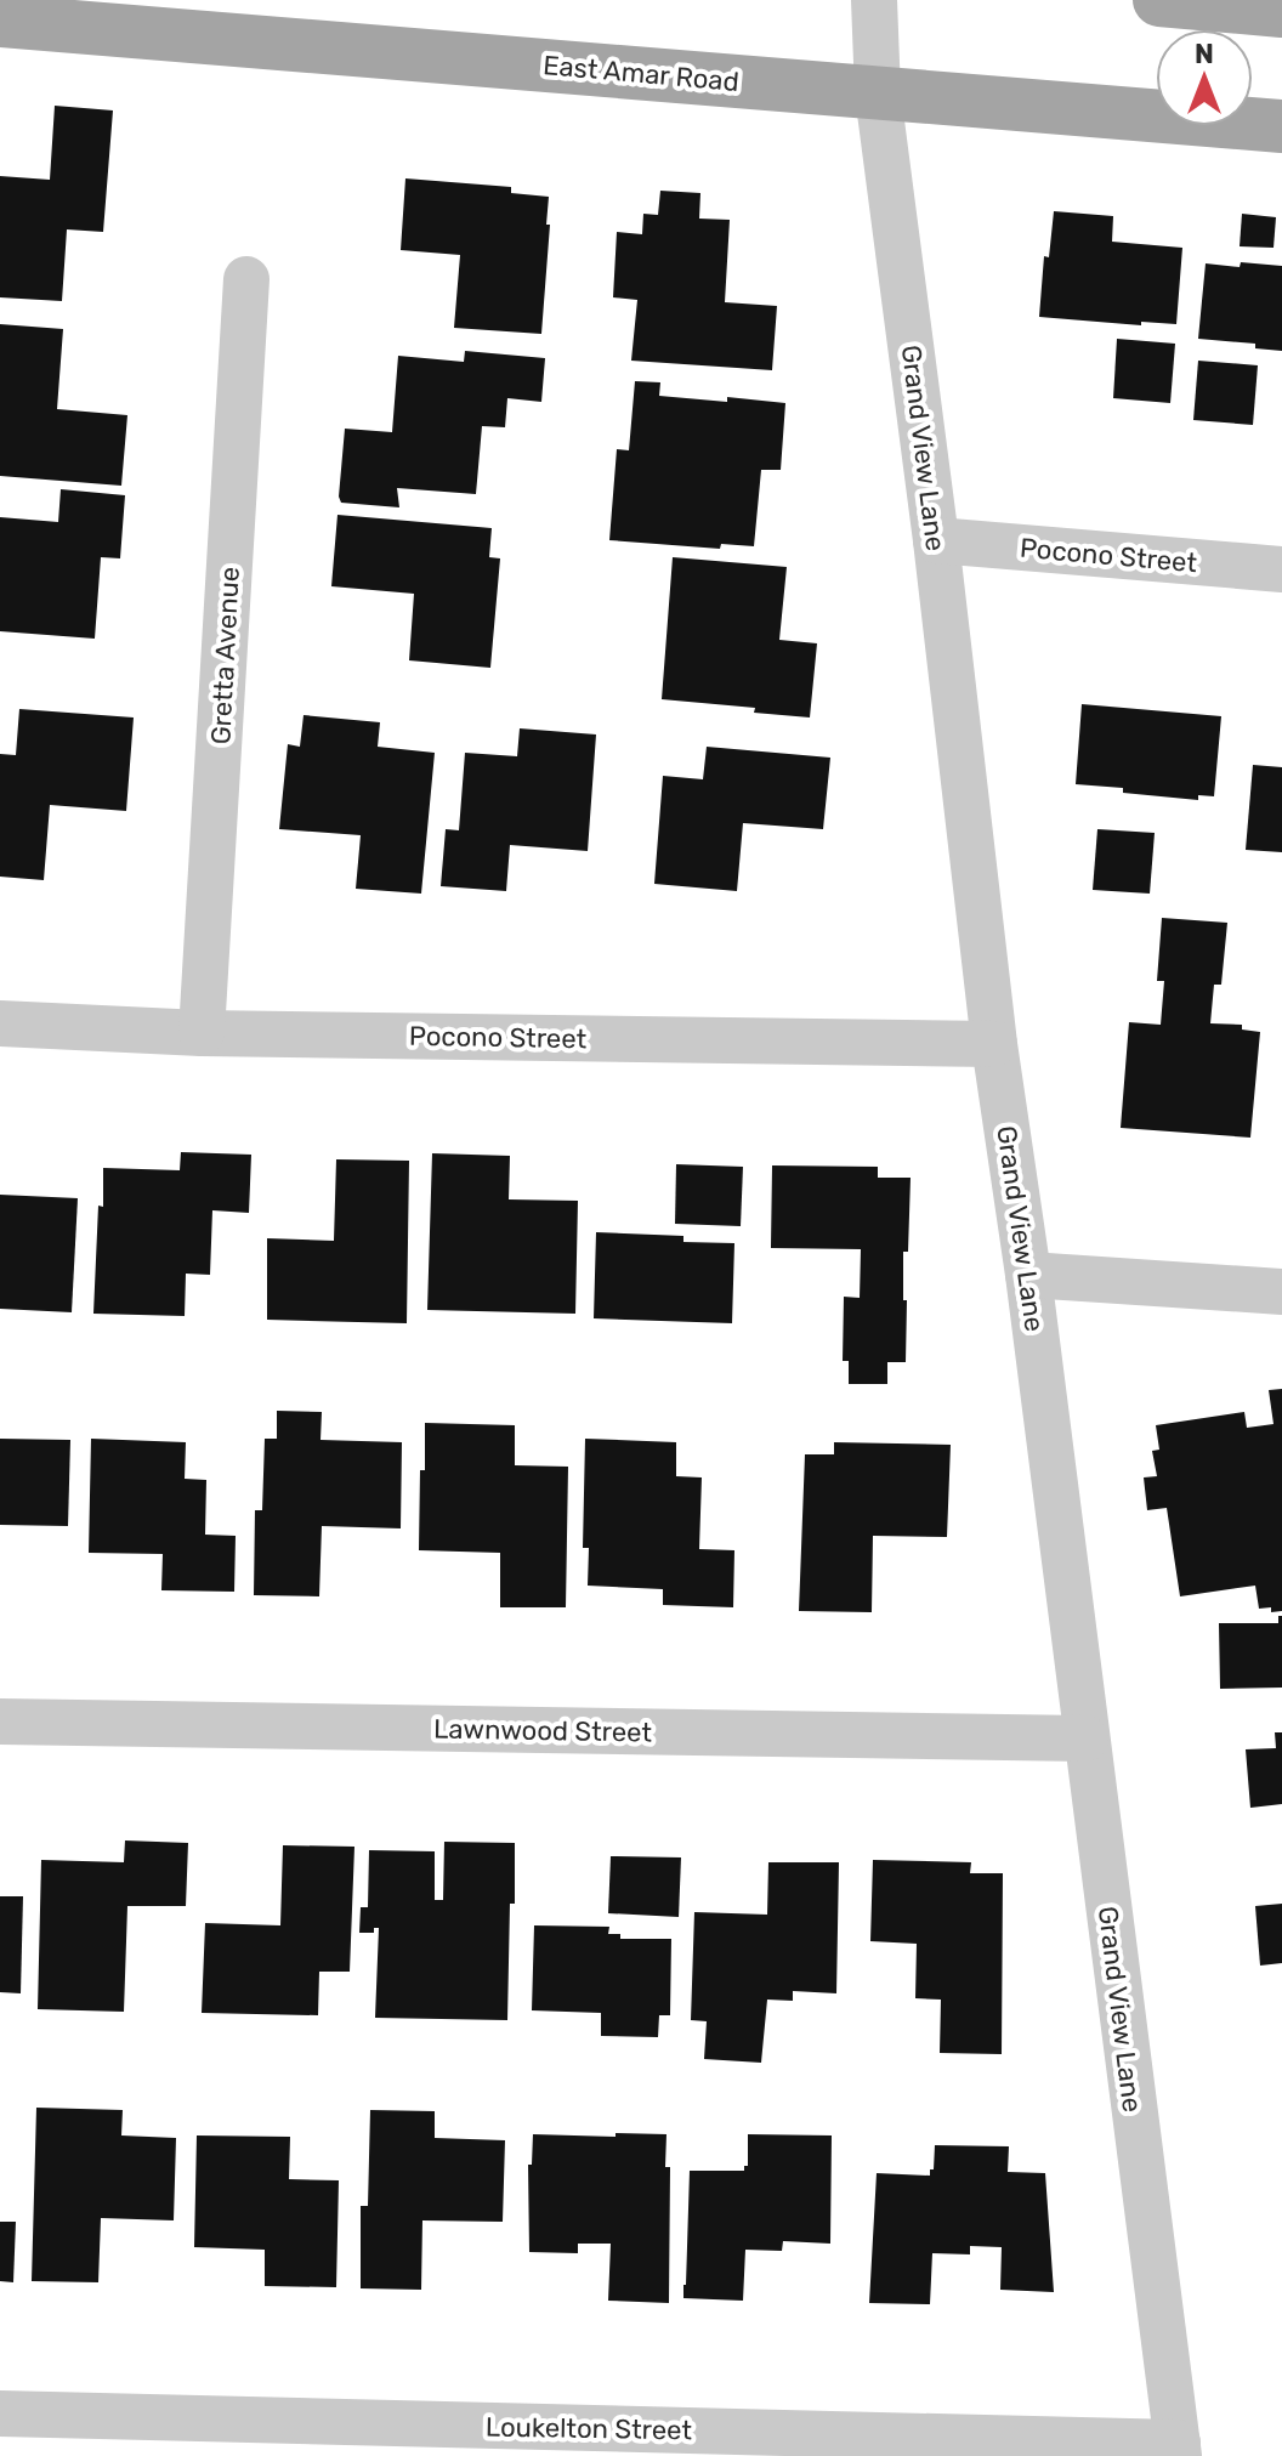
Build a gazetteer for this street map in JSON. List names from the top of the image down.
{
  "streets": {
    "main road": ["East Amar Road"],
    "street": [
      "Grand View Lane",
      "Pocono Street",
      "Gretta Avenue",
      "Lawnwood Street",
      "Loukelton Street"
    ]
  },
  "crossings": [
    ["East Amar Road", "Grand View Lane"],
    ["Grand View Lane", "Pocono Street"],
    ["Grand View Lane", "Lawnwood Street"],
    ["Grand View Lane", "Loukelton Street"],
    ["Pocono Street", "Gretta Avenue"]
  ],
  "north": "top"
}
